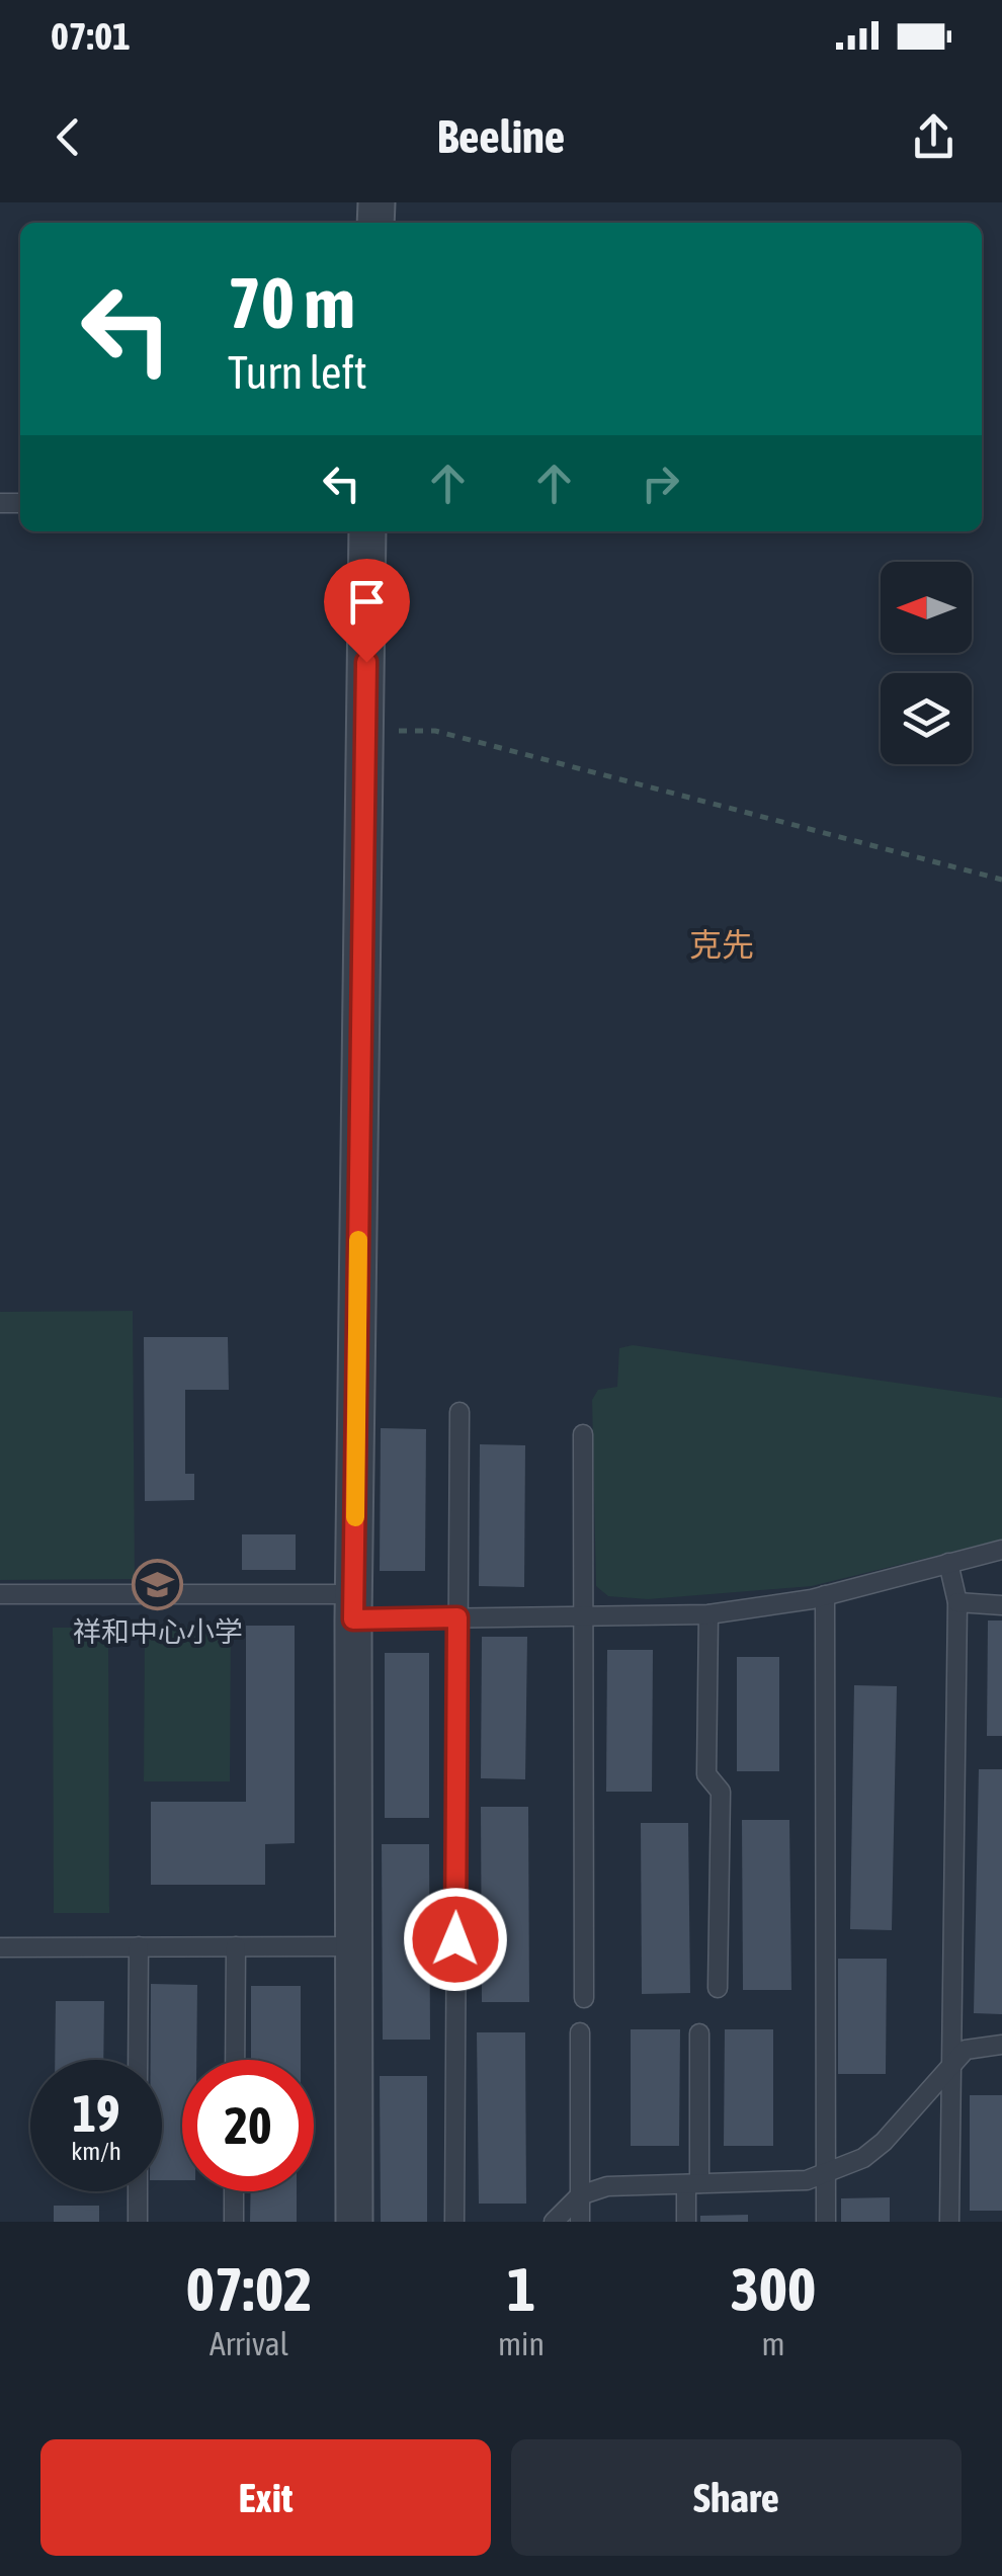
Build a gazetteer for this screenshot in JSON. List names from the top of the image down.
{
  "districts": ["克先"],
  "places": {
    "school or university": ["祥和中心小学"]
  },
  "north": "left",
  "page": {
    "status": "07:01",
    "header": "Beeline",
    "turn": ["70 m", "Turn left"],
    "speed": "19 km/h",
    "limit": "20",
    "eta": [
      "07:02",
      "Arrival",
      "1",
      "min",
      "300",
      "m"
    ],
    "buttons": ["Exit", "Share"]
  }
}
